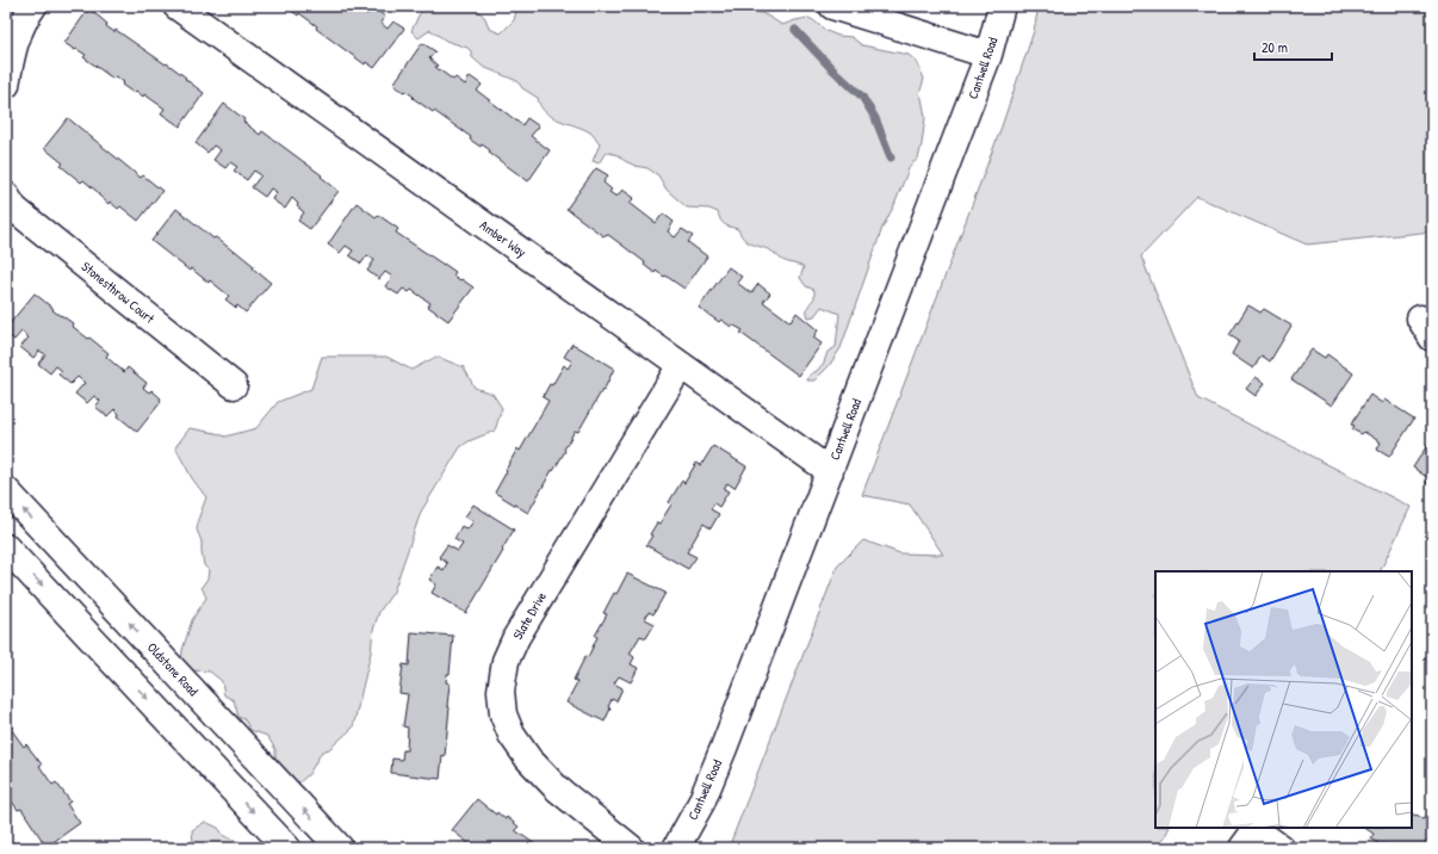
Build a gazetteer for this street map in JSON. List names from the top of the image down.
{
  "streets": {
    "street": [
      "Cantwell Road",
      "Amber Way",
      "Stonesthrow Court",
      "Slate Drive",
      "Oldstone Road"
    ]
  },
  "crossings": [
    ["Cantwell Road", "Amber Way"],
    ["Amber Way", "Slate Drive"]
  ],
  "scale_bar": "20 m"
}
